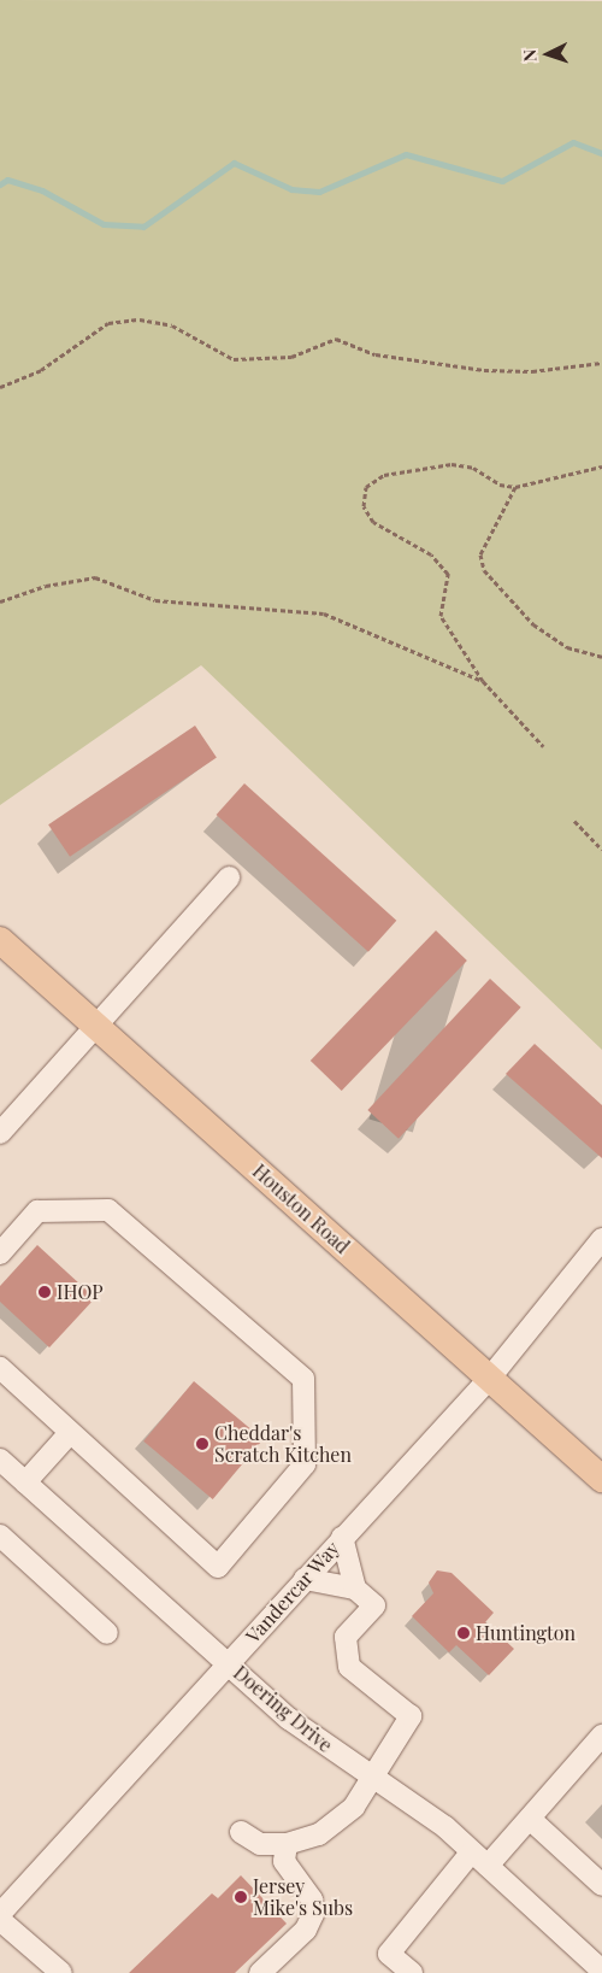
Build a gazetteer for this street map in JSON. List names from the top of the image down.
{
  "streets": {
    "main road": ["Houston Road"],
    "street": ["Vandercar Way", "Doering Drive"]
  },
  "crossings": [
    ["Houston Road", "Vandercar Way"],
    ["Vandercar Way", "Doering Drive"]
  ],
  "places": [
    "IHOP",
    "Cheddar's Scratch Kitchen",
    "Huntington",
    "Jersey Mike's Subs"
  ],
  "north": "left"
}
